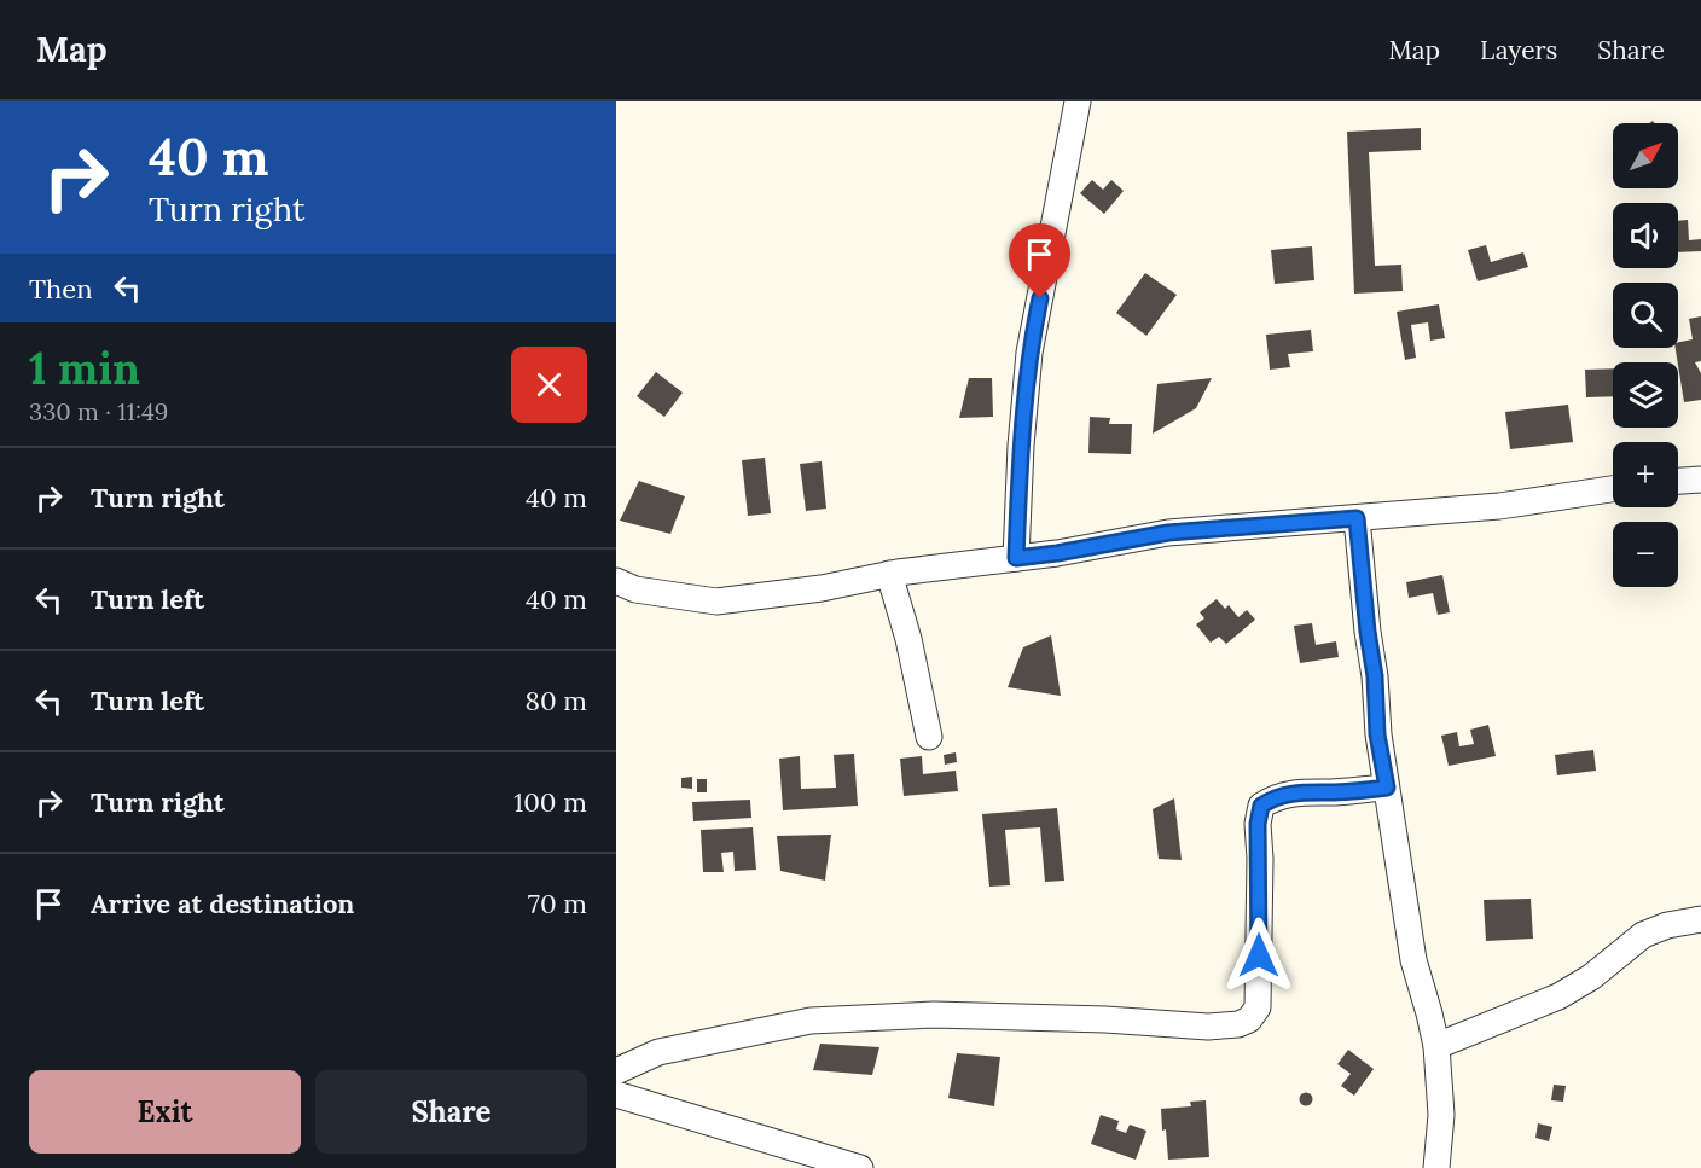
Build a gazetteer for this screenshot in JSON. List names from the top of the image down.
{
  "north": "top right",
  "page": {
    "header": "Map",
    "nav": ["Map", "Layers", "Share"],
    "turn": ["40 m", "Turn right"],
    "map_buttons": ["+", "−"],
    "then": "Then",
    "heading": ["1 min", "330 m · 11:49"],
    "list": [
      {
        "name": "Turn right",
        "value": "40 m"
      },
      {
        "name": "Turn left",
        "value": "40 m"
      },
      {
        "name": "Turn left",
        "value": "80 m"
      },
      {
        "name": "Turn right",
        "value": "100 m"
      },
      {
        "name": "Arrive at destination",
        "value": "70 m"
      }
    ],
    "buttons": ["Exit", "Share"]
  }
}
